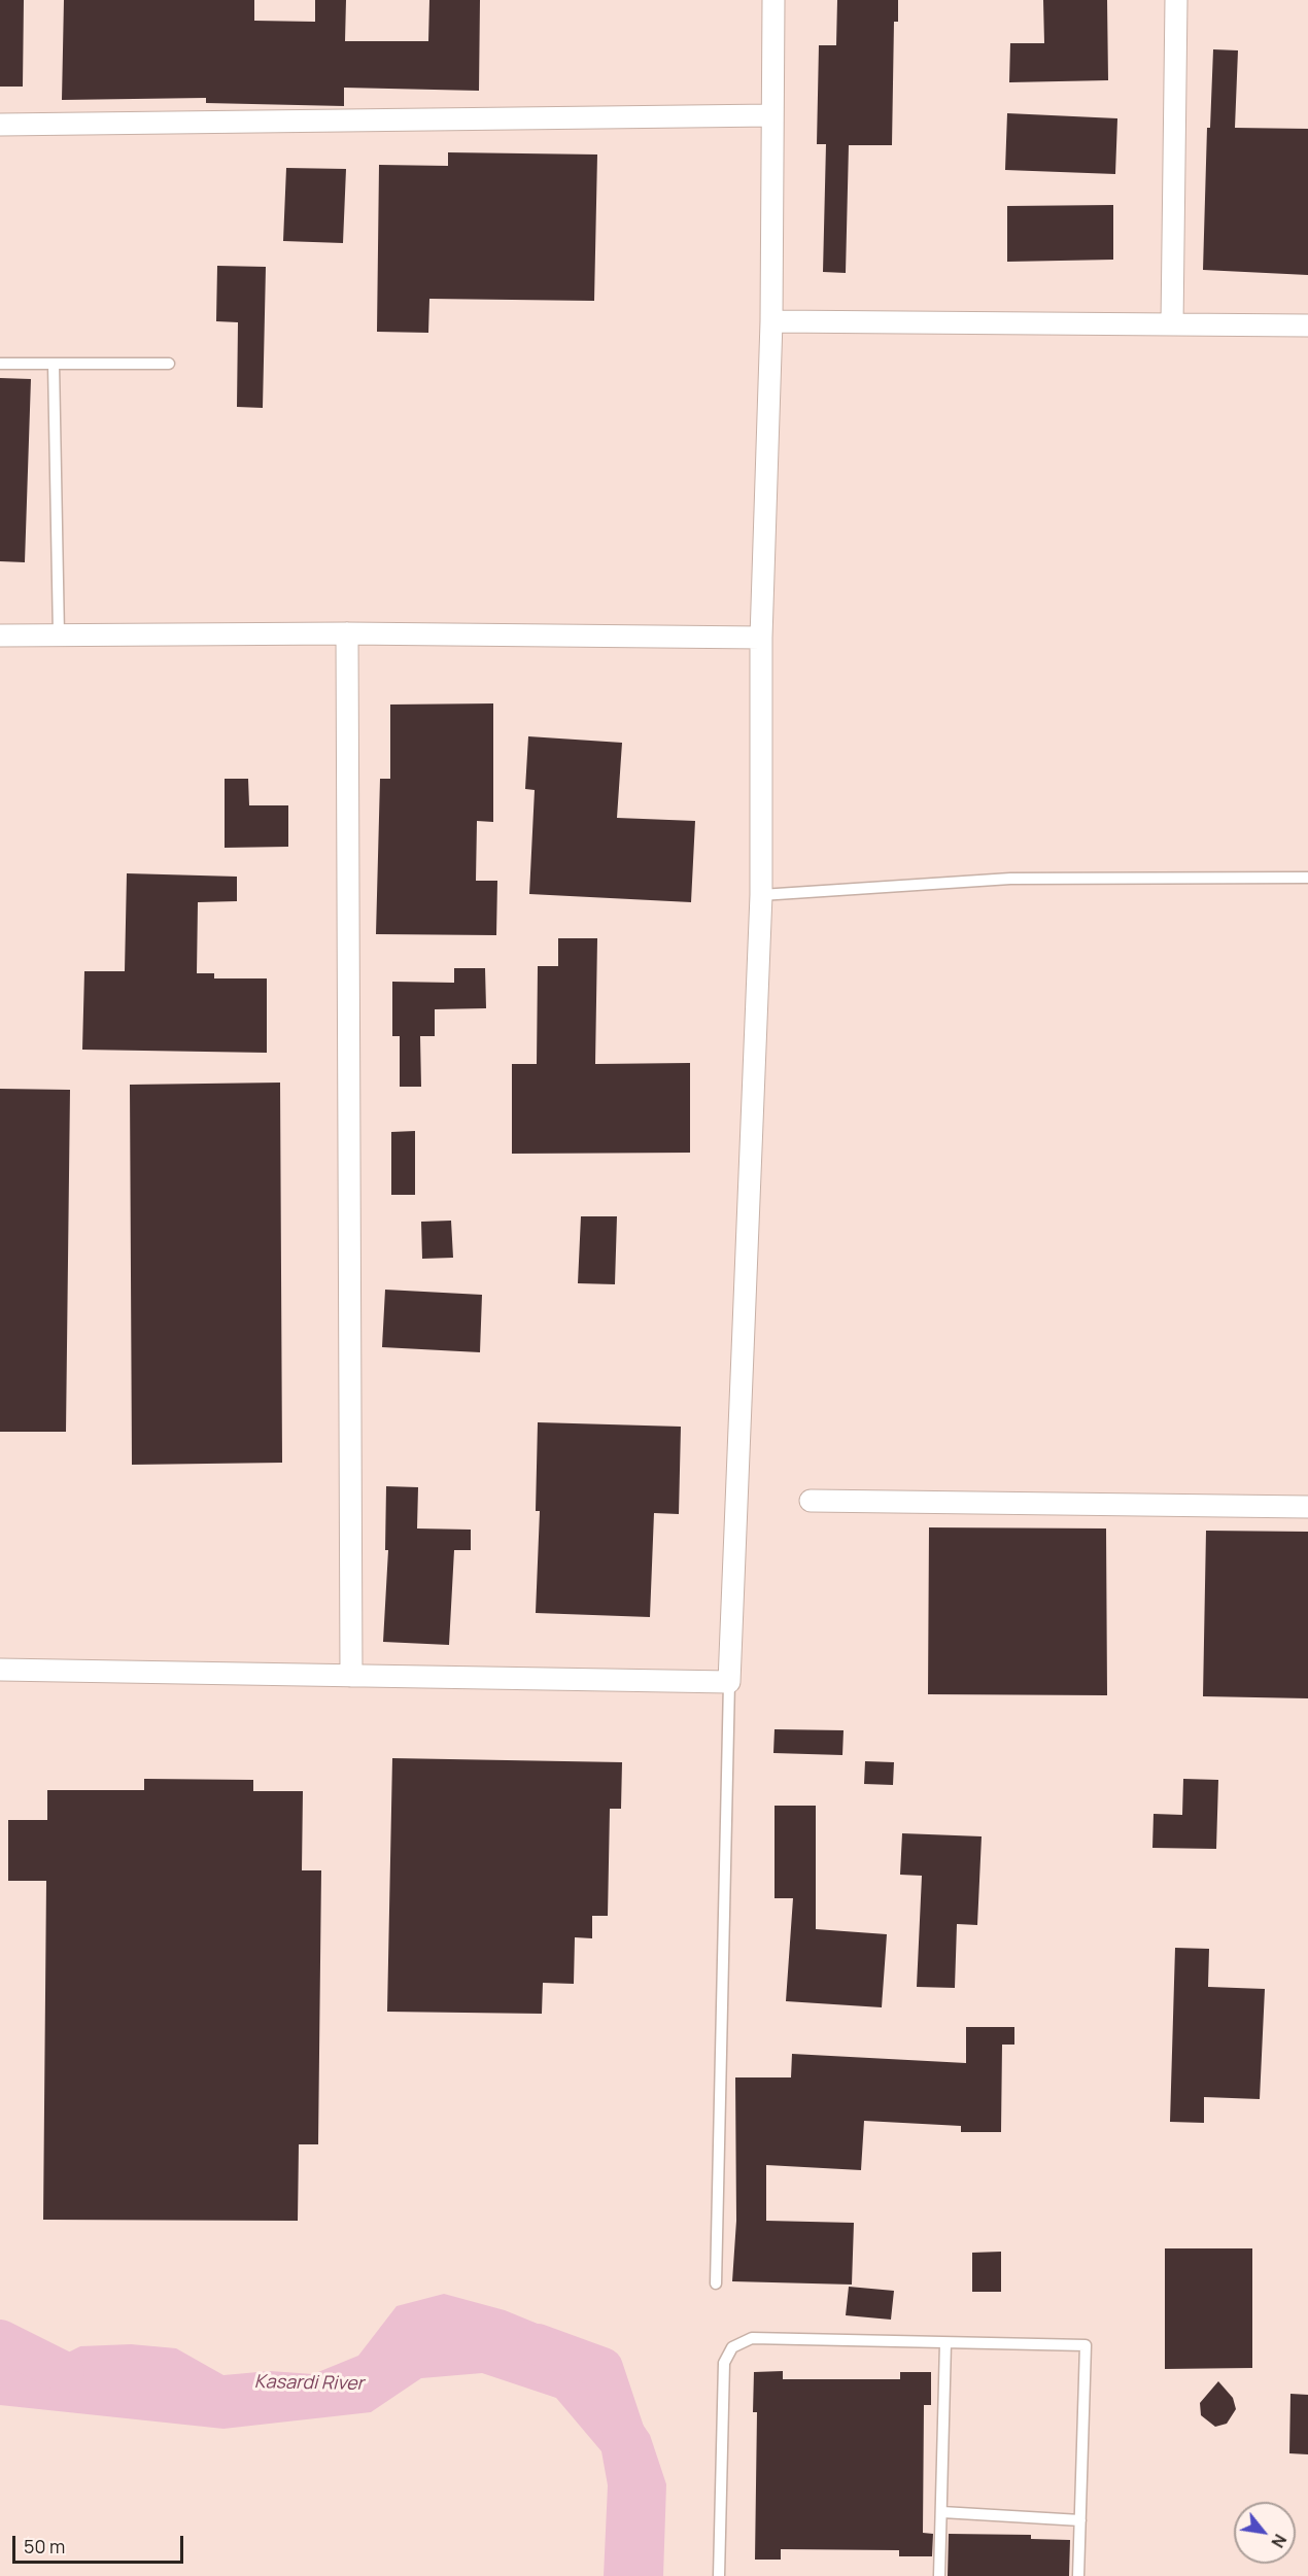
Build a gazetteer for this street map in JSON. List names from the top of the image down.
{
  "water": ["Kasardi River"],
  "scale_bar": "50 m",
  "north": "bottom right"
}
